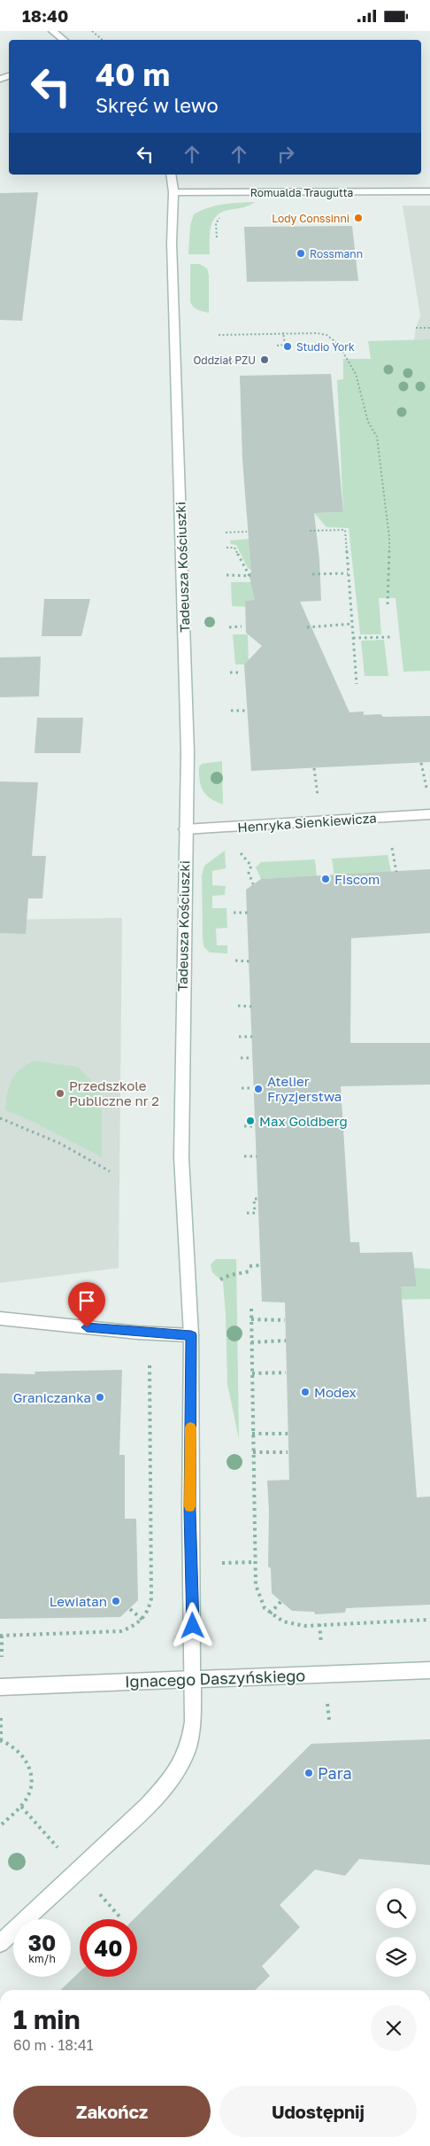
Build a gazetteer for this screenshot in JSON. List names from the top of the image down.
{
  "streets": {
    "street": [
      "Romualda Traugutta",
      "Tadeusza Kościuszki",
      "Henryka Sienkiewicza",
      "Ignacego Daszyńskiego"
    ]
  },
  "crossings": [
    ["Romualda Traugutta", "Tadeusza Kościuszki"],
    ["Tadeusza Kościuszki", "Henryka Sienkiewicza"],
    ["Tadeusza Kościuszki", "Ignacego Daszyńskiego"]
  ],
  "places": [
    "Lody Conssinni",
    "Rossmann",
    "Studio York",
    "Oddział PZU",
    "Fiscom",
    "Atelier Fryzjerstwa",
    "Przedszkole Publiczne nr 2",
    "Max Goldberg",
    "Modex",
    "Graniczanka",
    "Lewiatan",
    "Para"
  ],
  "page": {
    "status": "18:40",
    "turn": ["40 m", "Skręć w lewo"],
    "speed": "30 km/h",
    "limit": "40",
    "heading": ["1 min", "60 m · 18:41"],
    "buttons": ["Zakończ", "Udostępnij"]
  }
}
